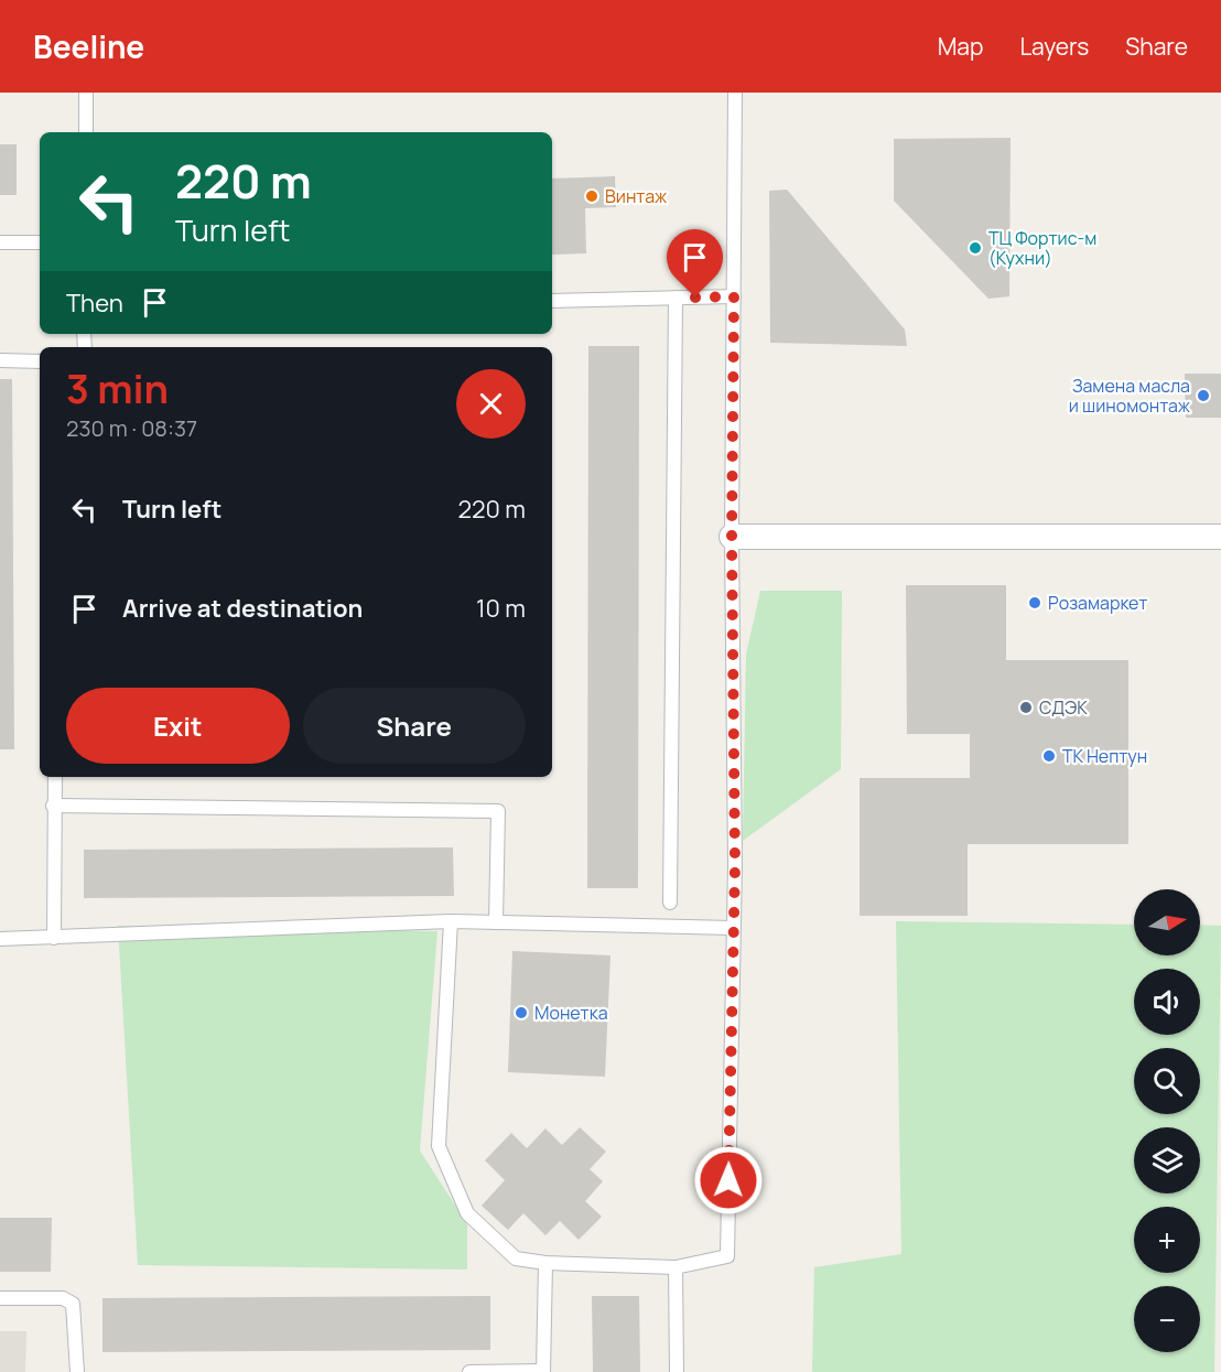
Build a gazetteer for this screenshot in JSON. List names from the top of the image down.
{
  "places": [
    "Винтаж",
    "ТЦ Фортис-м (Кухни)",
    "Замена масла и шиномонтаж",
    "Розамаркет",
    "СДЭК",
    "ТК Нептун",
    "Монетка"
  ],
  "north": "right",
  "page": {
    "header": "Beeline",
    "nav": ["Map", "Layers", "Share"],
    "turn": ["220 m", "Turn left"],
    "then": "Then",
    "heading": ["3 min", "230 m · 08:37"],
    "list": [
      {
        "name": "Turn left",
        "value": "220 m"
      },
      {
        "name": "Arrive at destination",
        "value": "10 m"
      }
    ],
    "buttons": ["Exit", "Share"],
    "map_buttons": ["+", "−"]
  }
}
